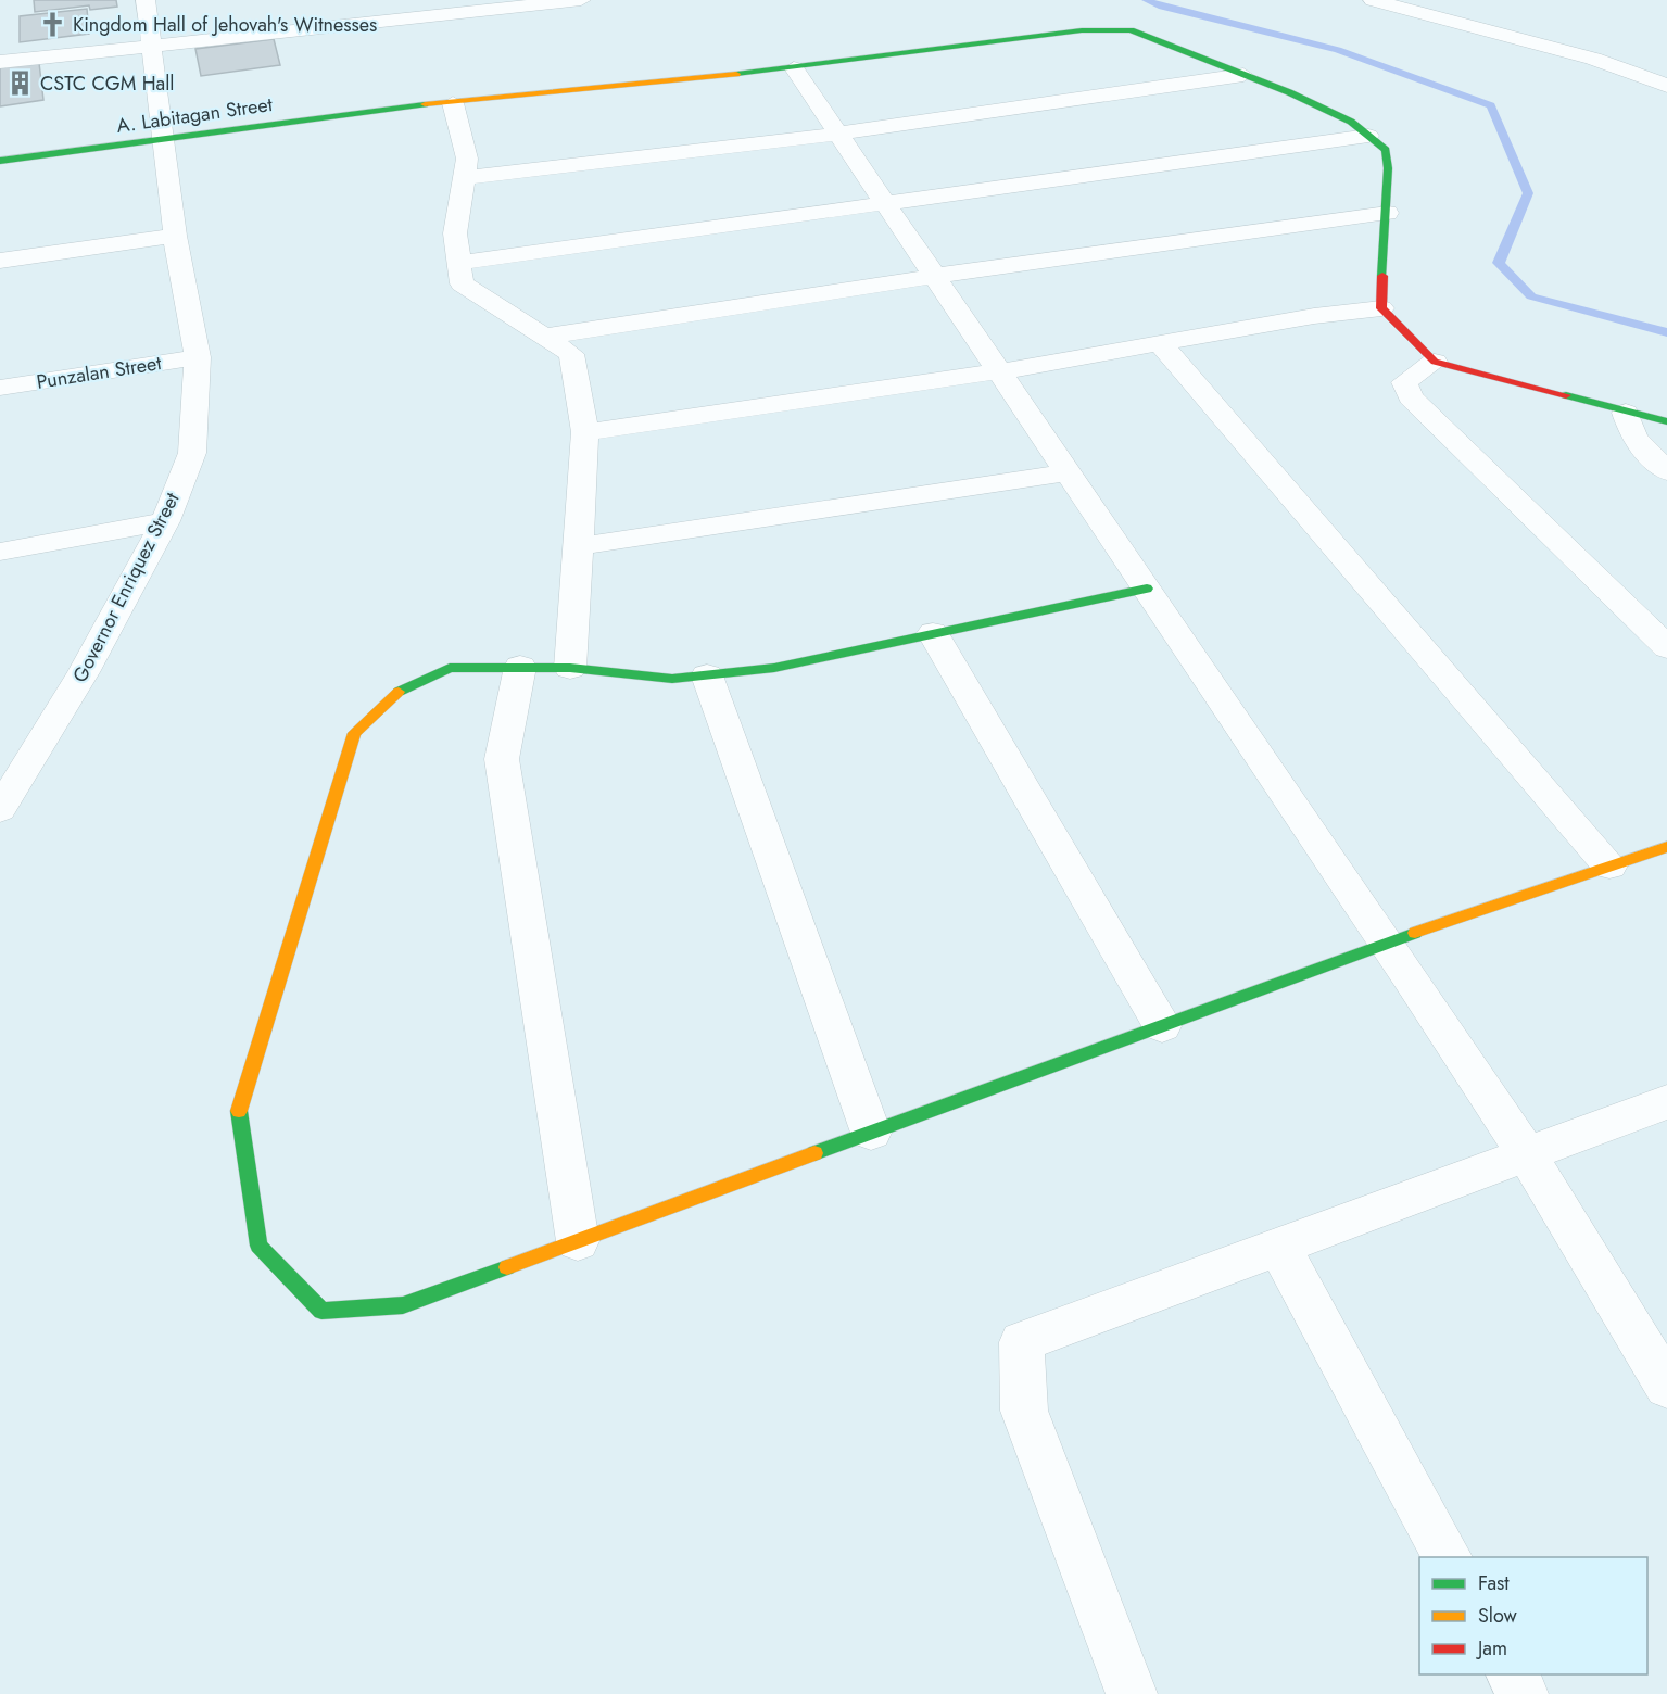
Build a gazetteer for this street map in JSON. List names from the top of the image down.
{
  "streets": {
    "street": ["A. Labitagan Street", "Punzalan Street", "Governor Enriquez Street"]
  },
  "crossings": [
    ["A. Labitagan Street", "Governor Enriquez Street"],
    ["Punzalan Street", "Governor Enriquez Street"]
  ],
  "places": {
    "church": ["Kingdom Hall of Jehovah's Witnesses"],
    "building": ["CSTC CGM Hall"]
  },
  "legend": ["Fast", "Slow", "Jam"]
}
